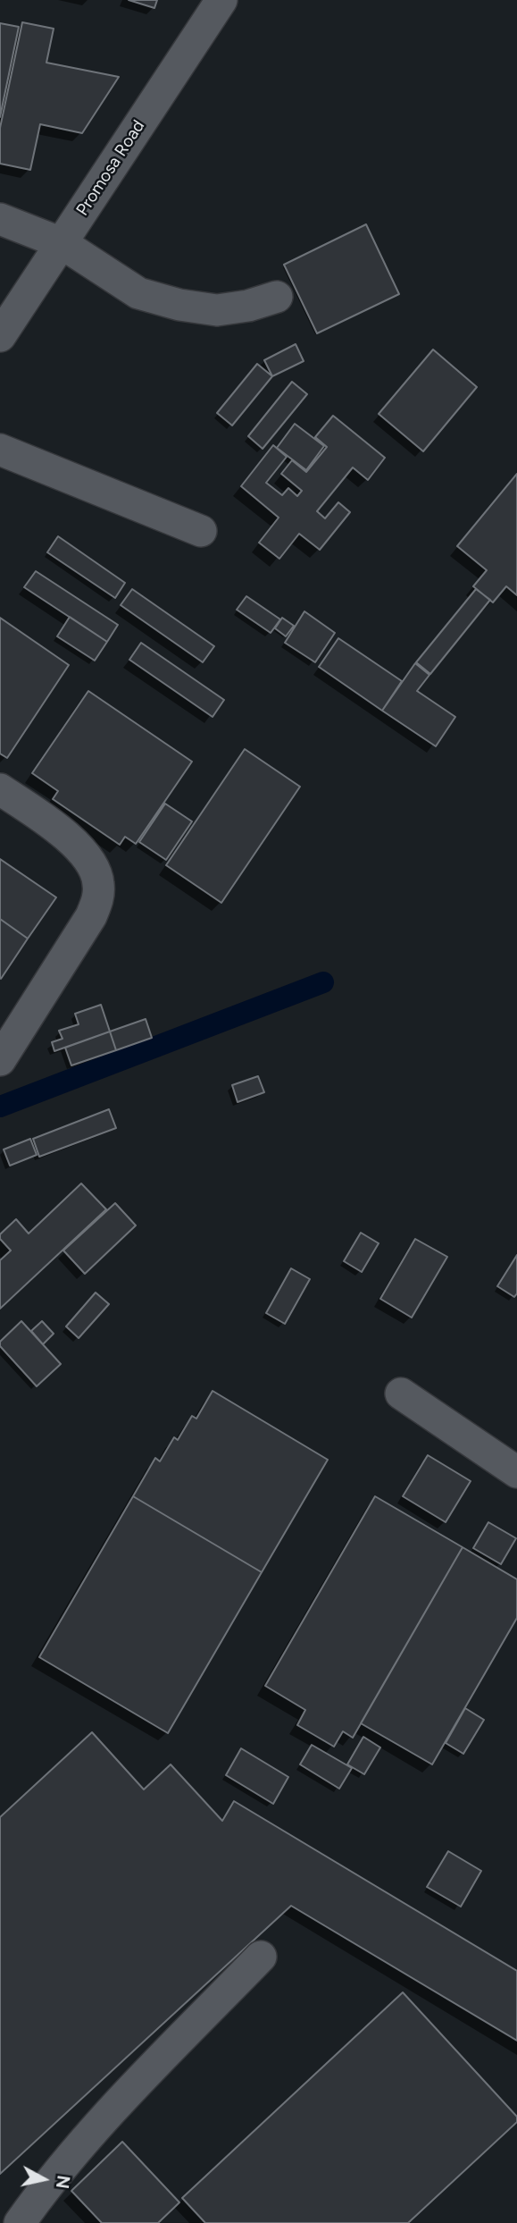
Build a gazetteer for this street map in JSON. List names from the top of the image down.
{
  "streets": {
    "street": ["Promosa Road"]
  },
  "north": "right"
}
